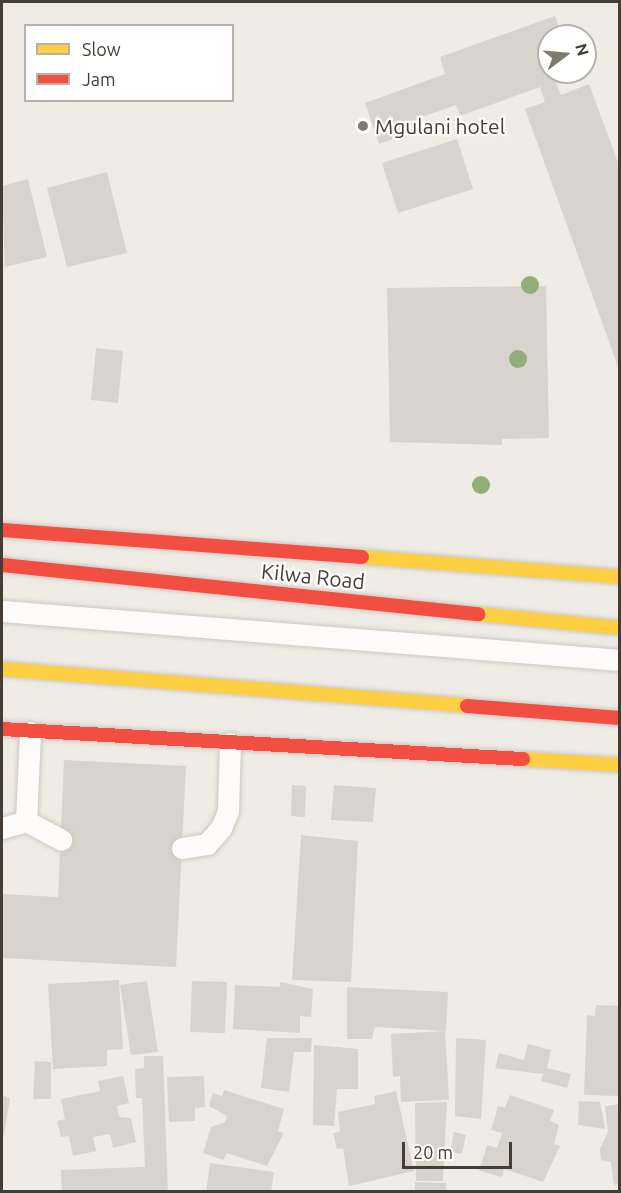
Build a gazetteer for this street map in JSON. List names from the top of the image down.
{
  "streets": {
    "highway": ["Kilwa Road"]
  },
  "places": ["Mgulani hotel"],
  "legend": ["Slow", "Jam"],
  "scale_bar": "20 m",
  "north": "right"
}
